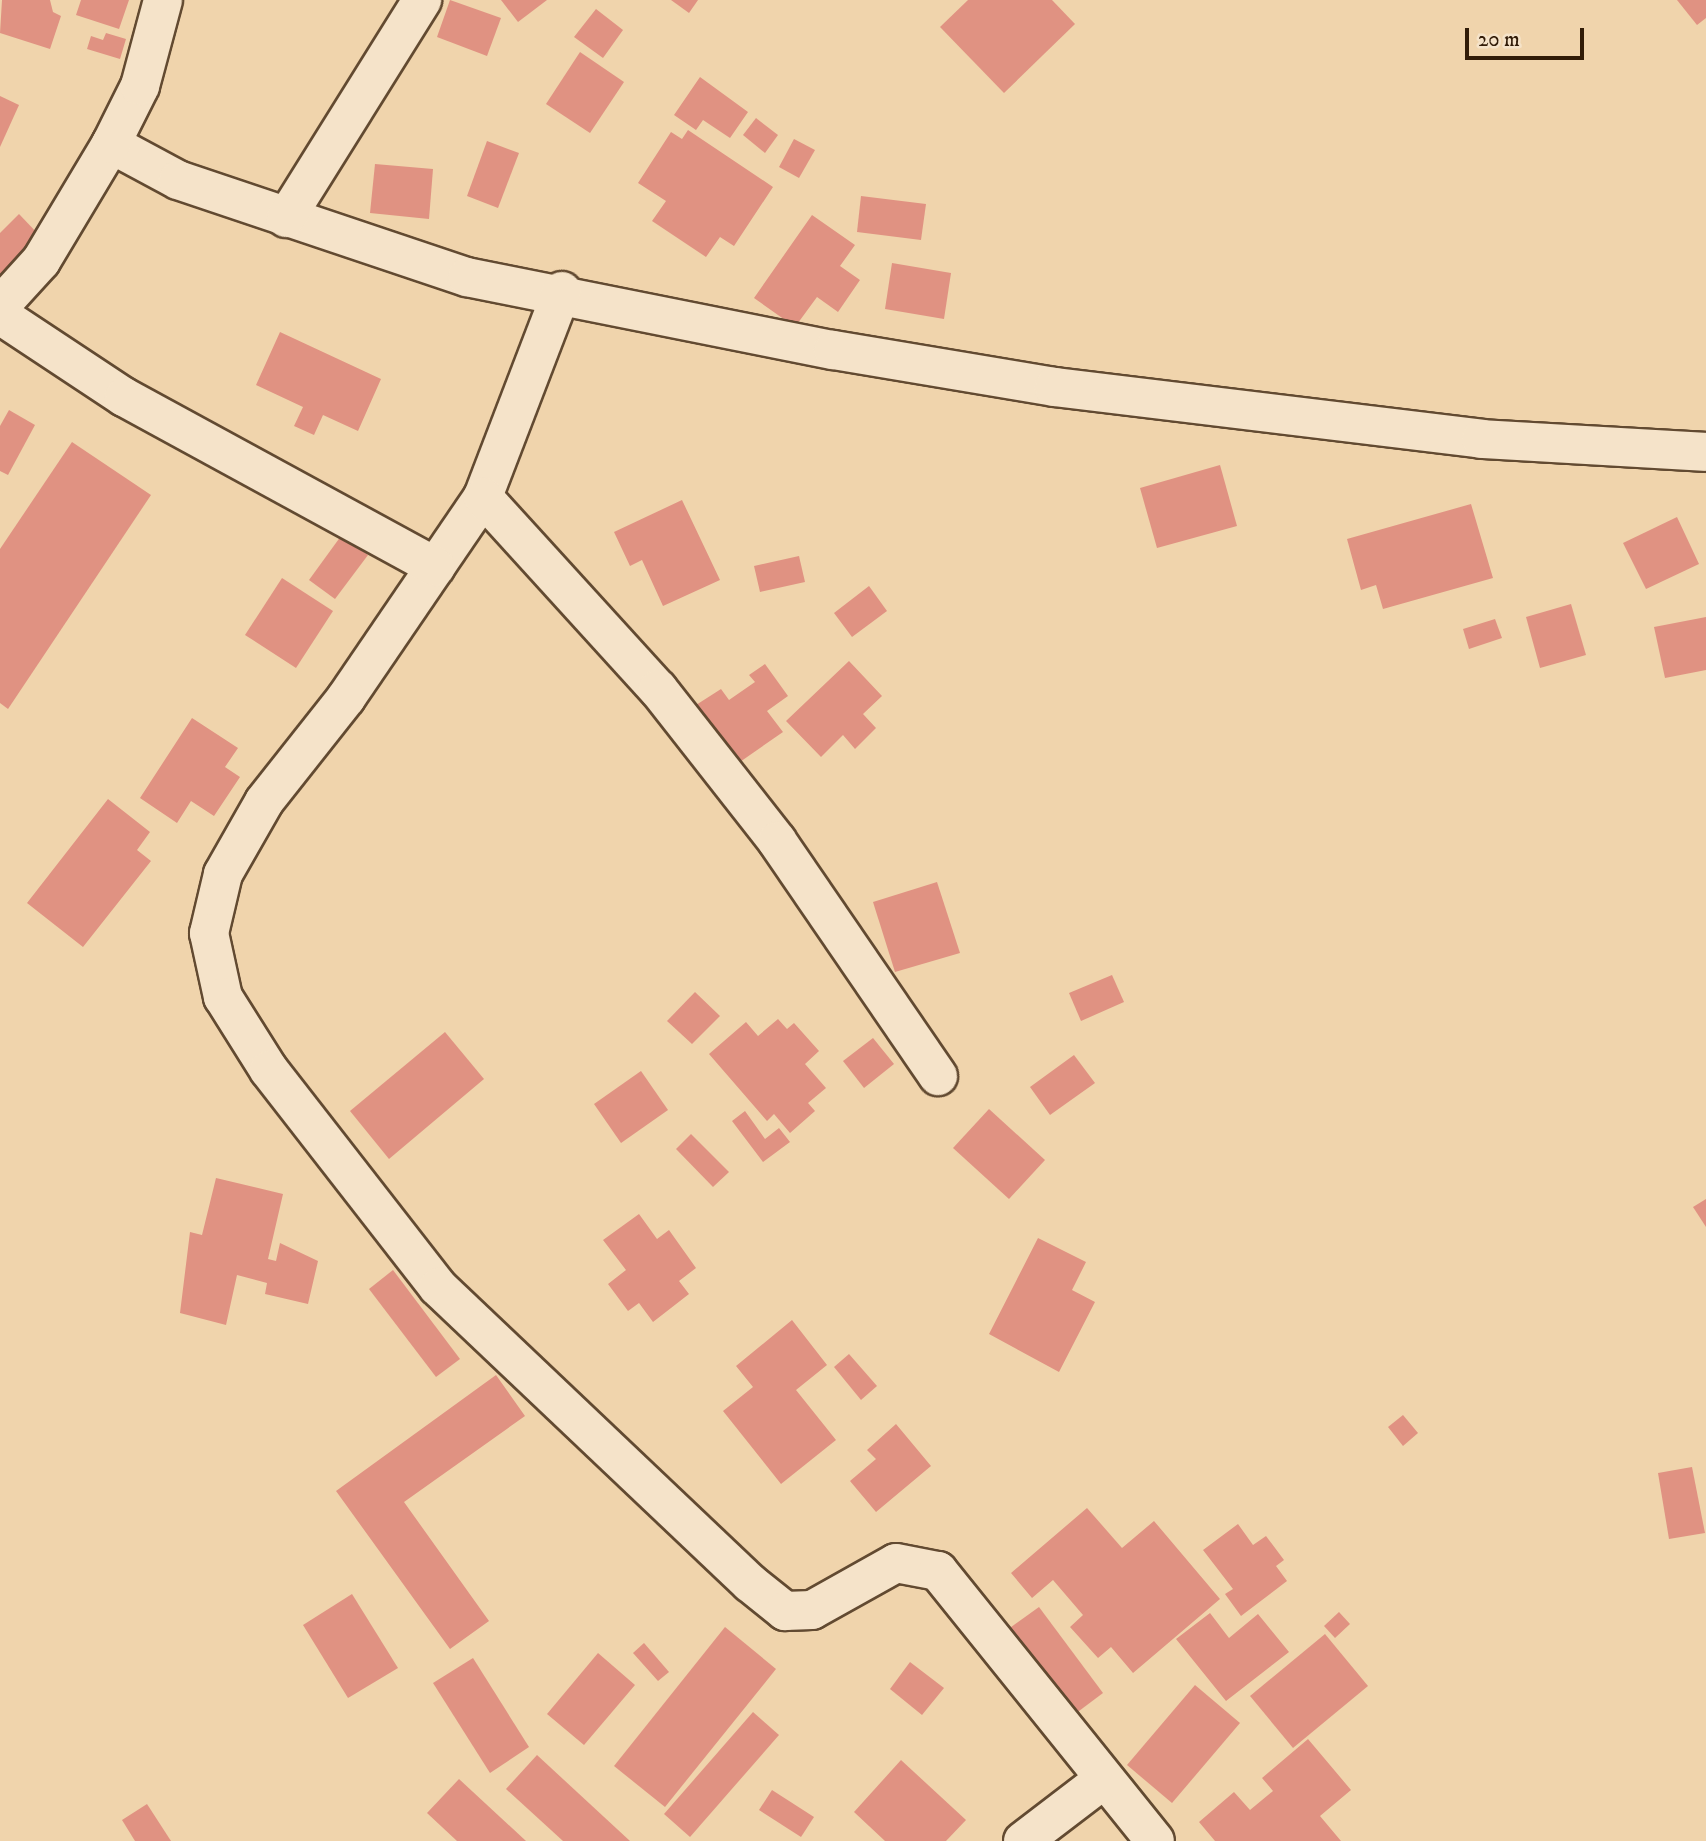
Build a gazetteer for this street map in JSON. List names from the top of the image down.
{
  "scale_bar": "20 m"
}
